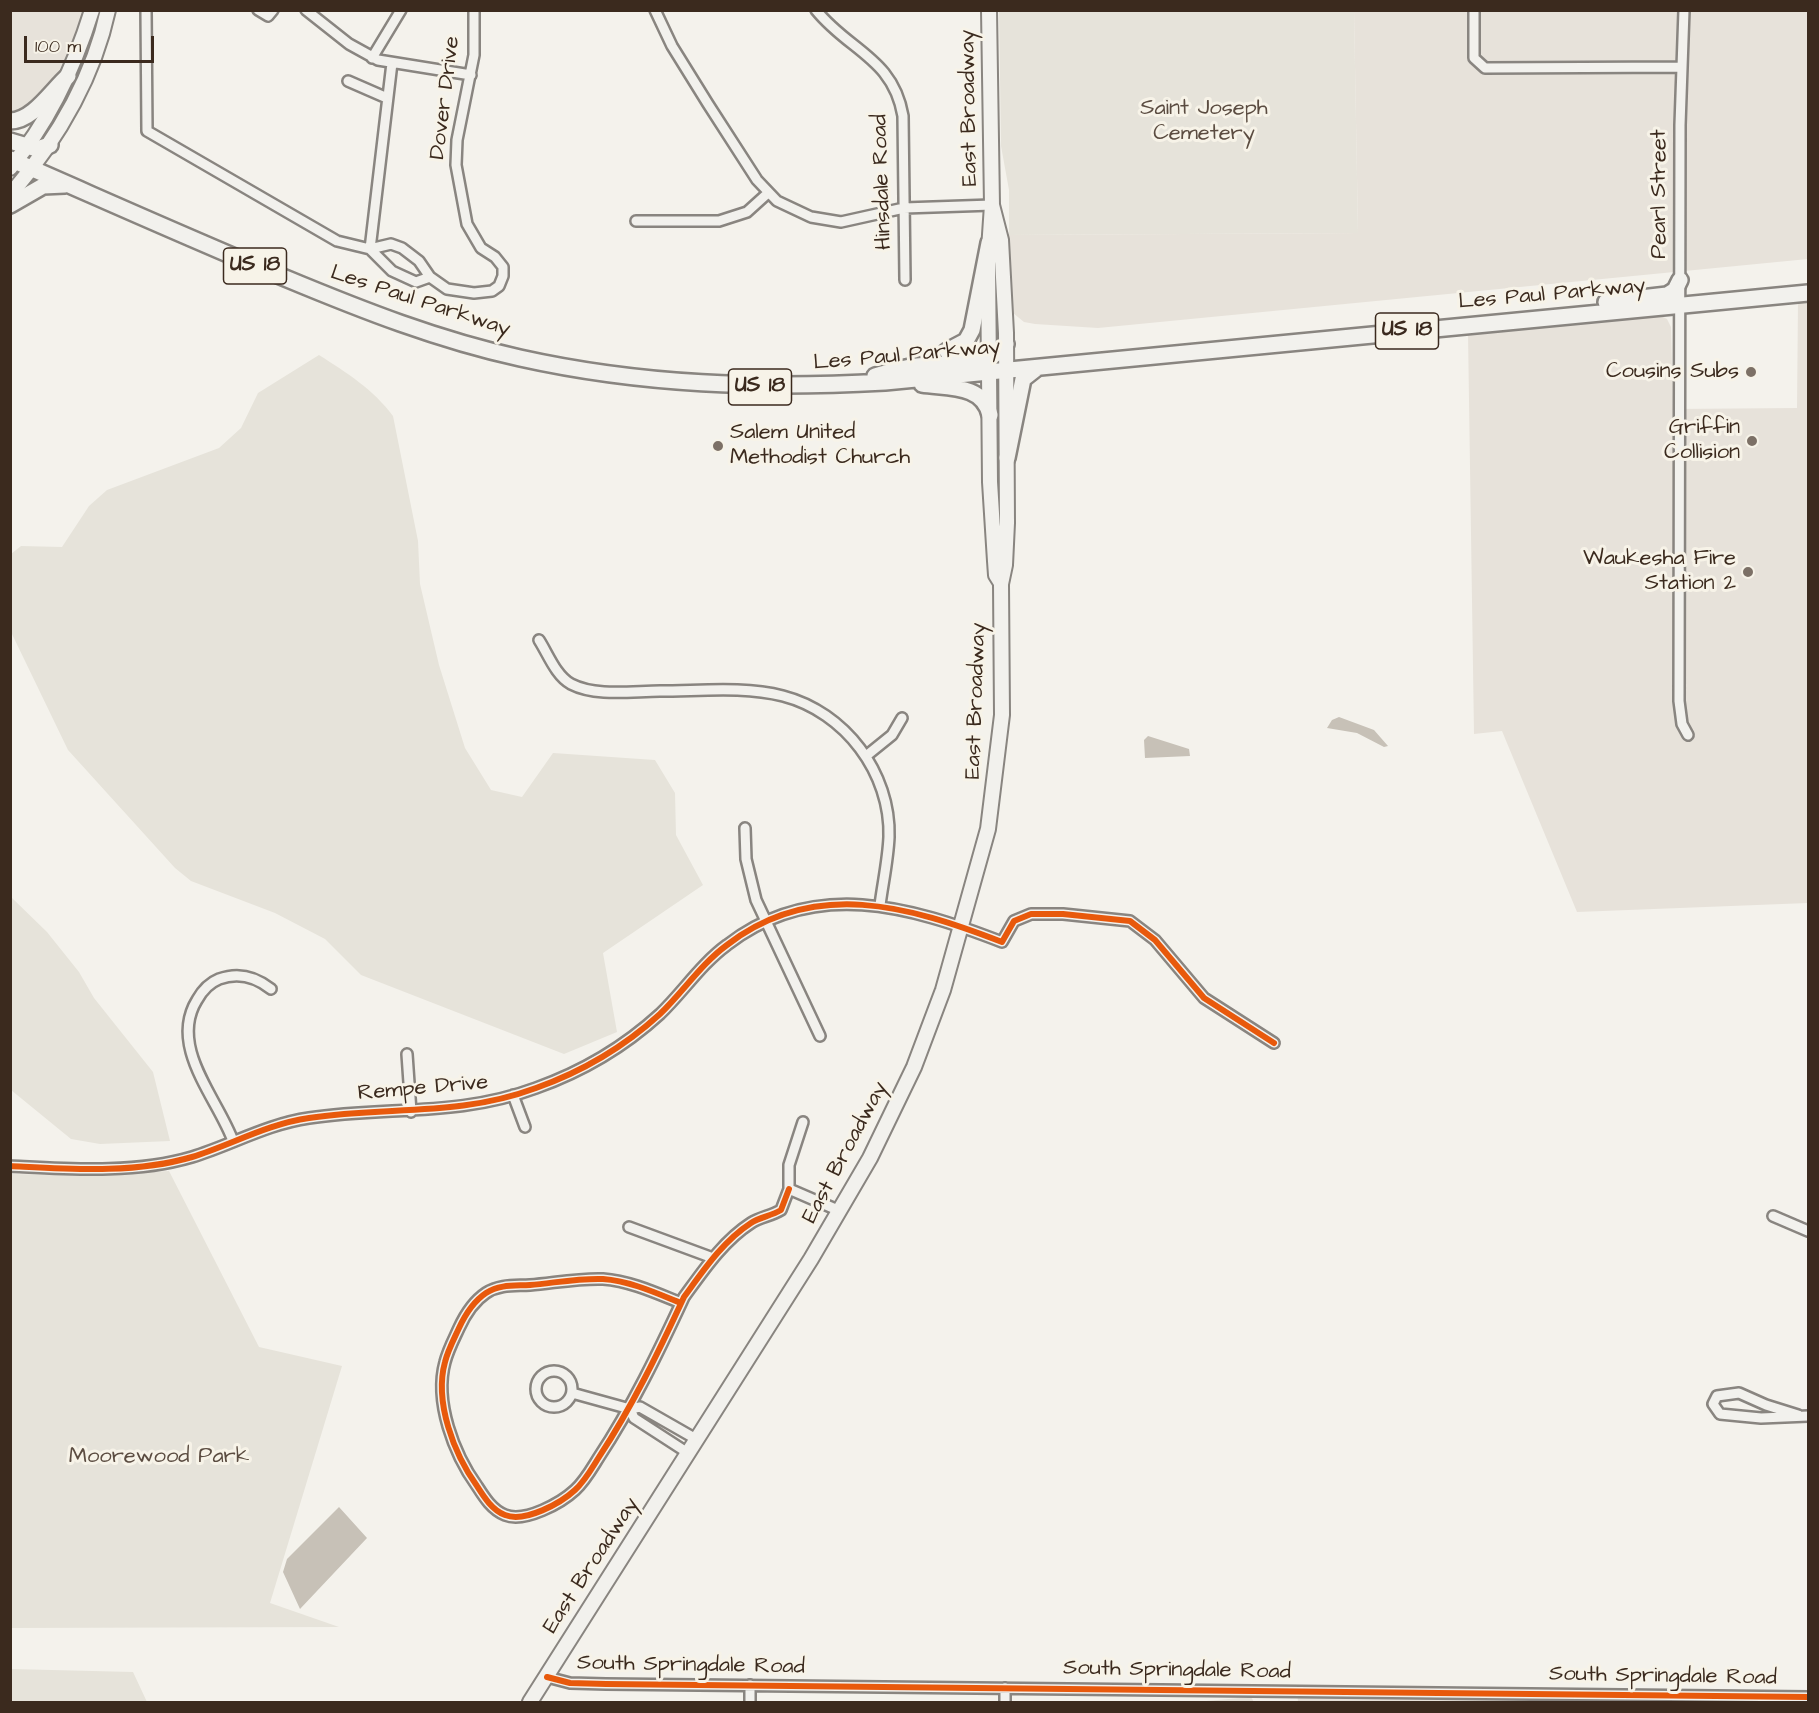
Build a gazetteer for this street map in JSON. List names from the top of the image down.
{
  "streets": {
    "main road": ["East Broadway", "US 18", "Les Paul Parkway"],
    "street": [
      "Dover Drive",
      "Hinsdale Road",
      "Pearl Street",
      "Rempe Drive",
      "South Springdale Road"
    ]
  },
  "crossings": [
    ["East Broadway", "Les Paul Parkway"],
    ["East Broadway", "Rempe Drive"],
    ["East Broadway", "South Springdale Road"],
    ["Pearl Street", "Les Paul Parkway"]
  ],
  "parks": ["Saint Joseph Cemetery", "Moorewood Park"],
  "places": [
    "Cousins Subs",
    "Griffin Collision",
    "Salem United Methodist Church",
    "Waukesha Fire Station 2"
  ],
  "scale_bar": "100 m"
}
